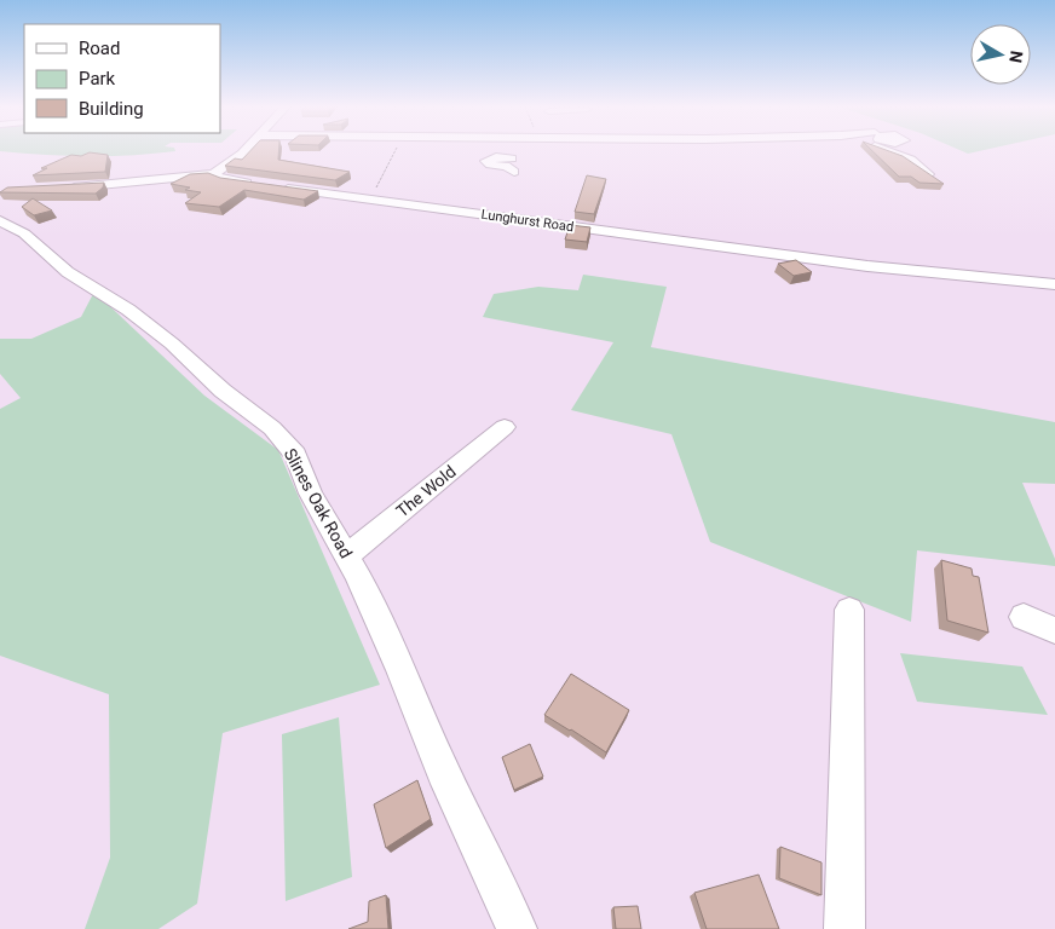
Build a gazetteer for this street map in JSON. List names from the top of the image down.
{
  "streets": {
    "street": ["Lunghurst Road", "The Wold", "Slines Oak Road"]
  },
  "crossings": [
    ["The Wold", "Slines Oak Road"]
  ],
  "legend": ["Road", "Park", "Building"],
  "north": "right"
}
